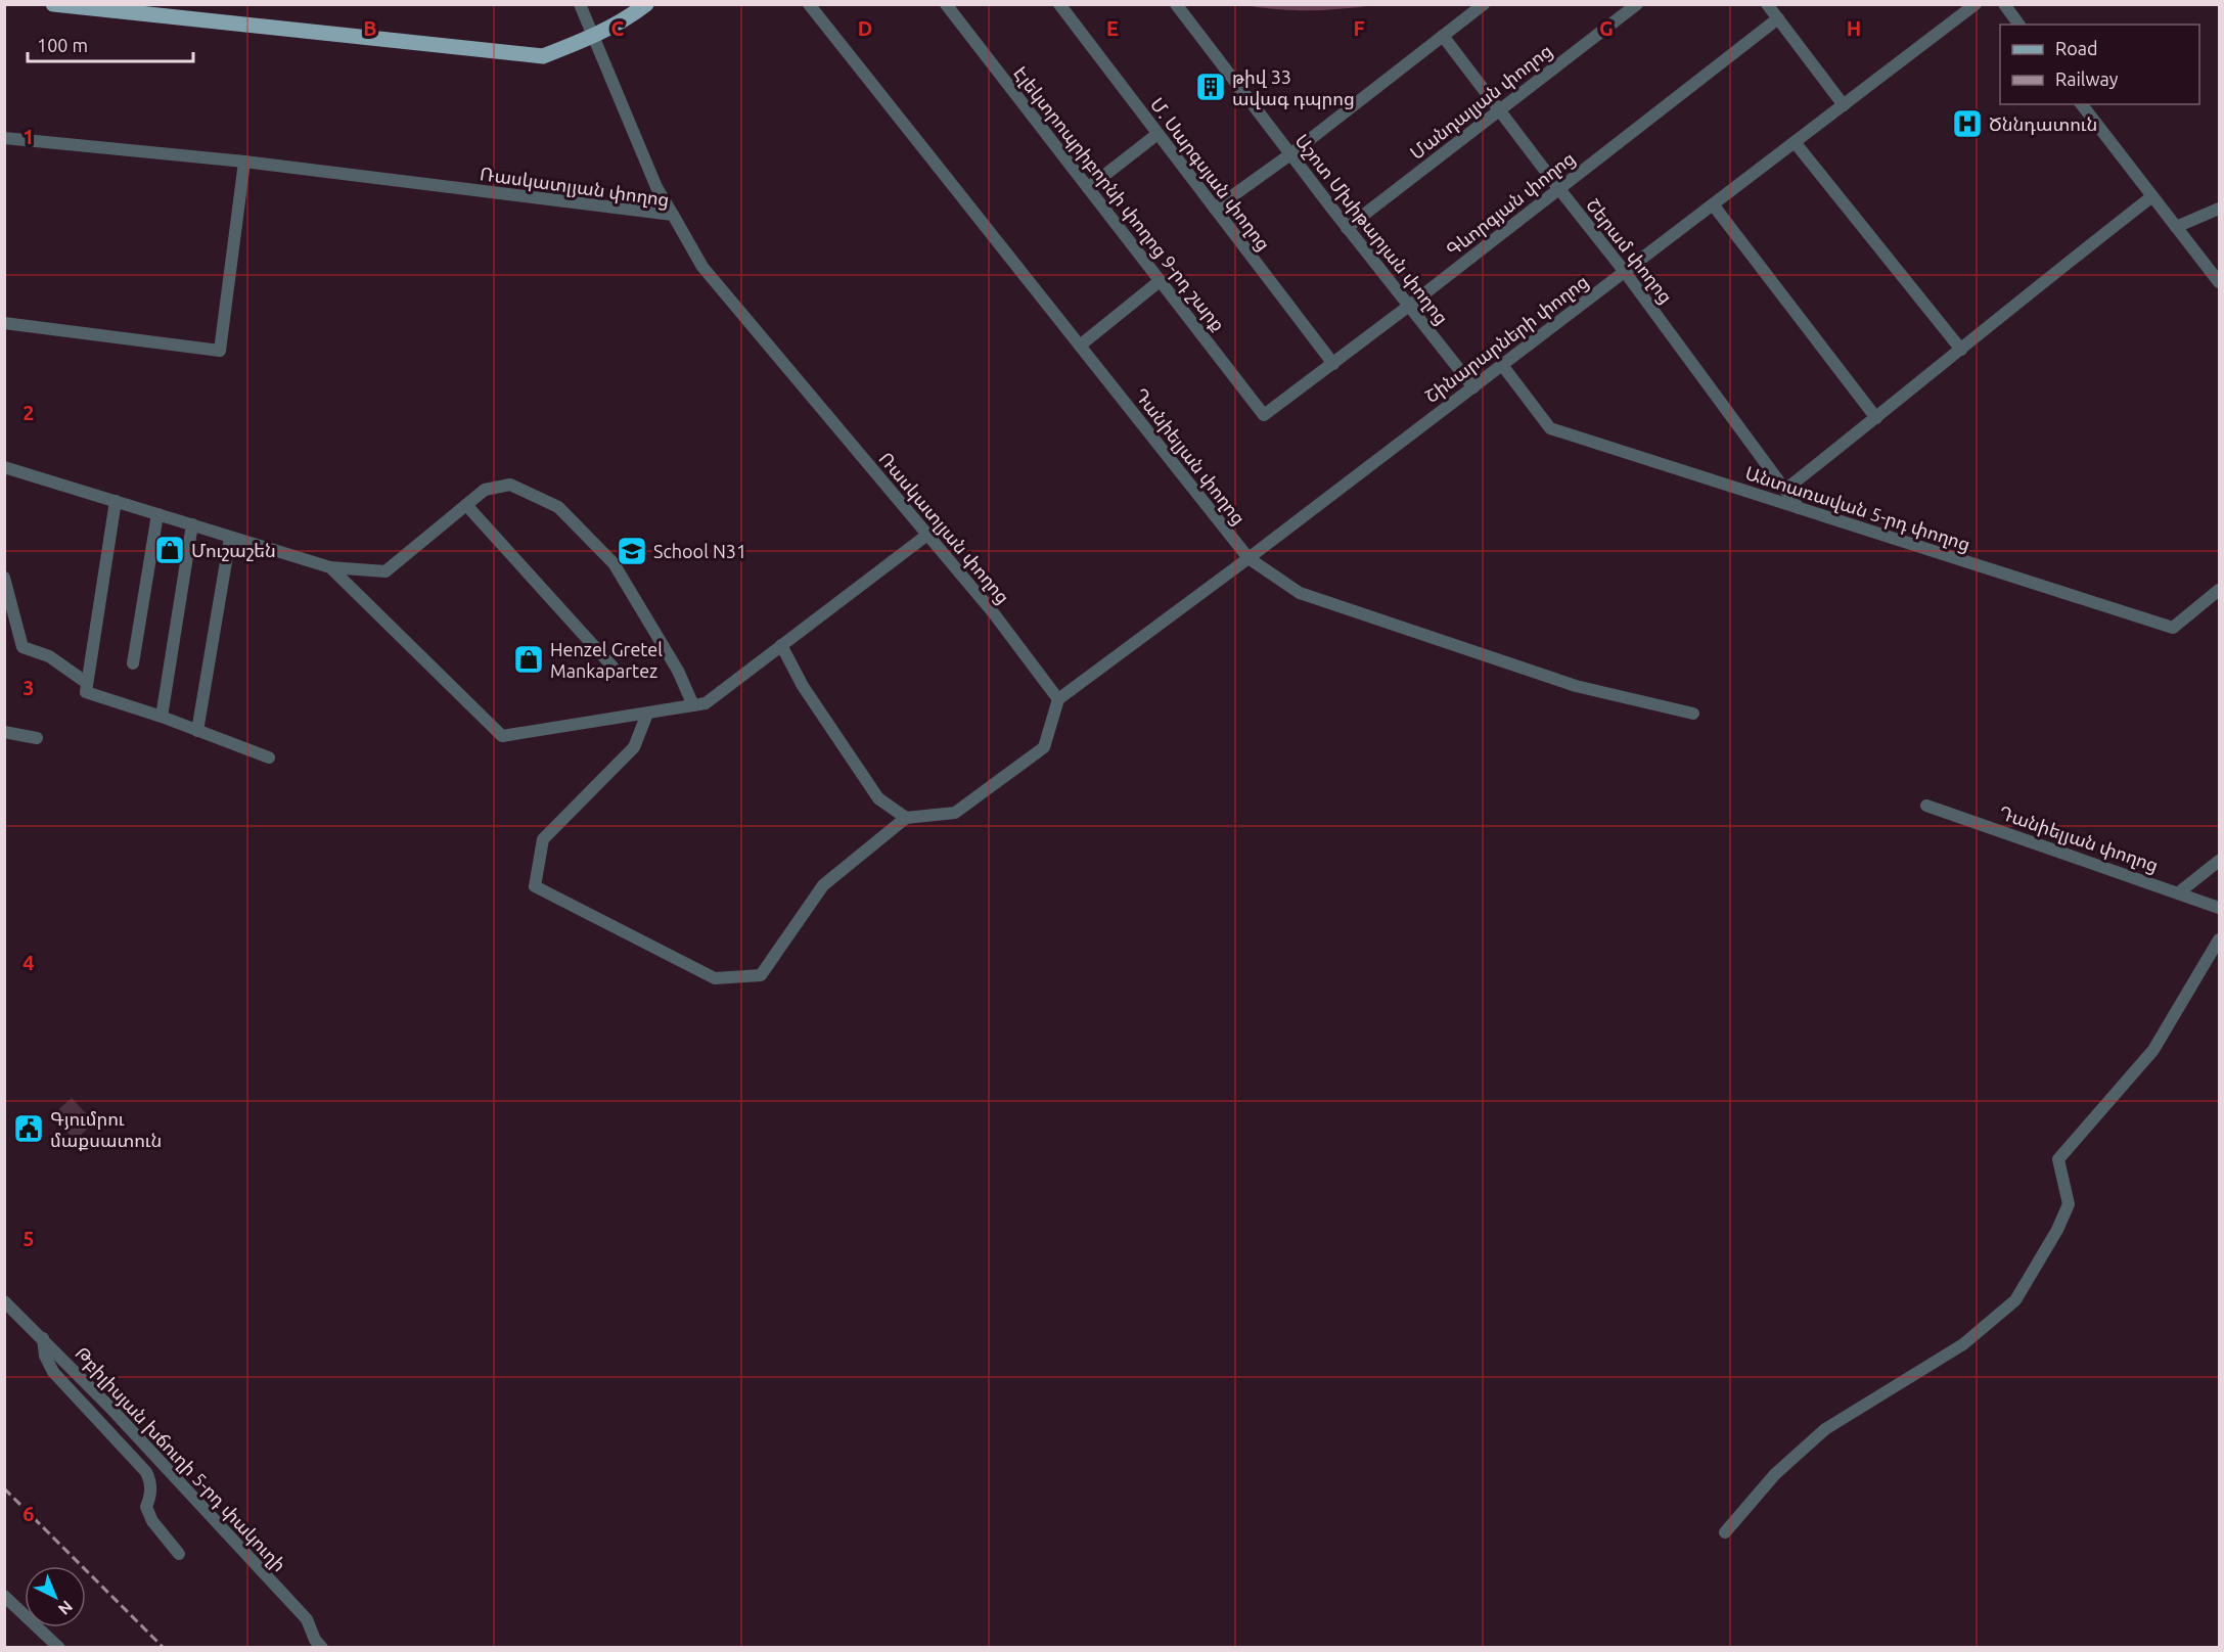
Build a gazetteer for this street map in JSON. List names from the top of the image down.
{
  "streets": {
    "street": [
      "Մանդալյան փողոց",
      "Մ. Սարգսյան փողոց",
      "Ռասկատլյան փողոց",
      "Էլեկտրոպրիբորնի փողոց 9-րդ շարք",
      "Գևորգյան փողոց",
      "Աշոտ Մխիթարյան փողոց",
      "Շերամ փողոց",
      "Շինարարների փողոց",
      "Դանիելյան փողոց",
      "Անտառավան 5-րդ փողոց",
      "Թբիլիսյան խճուղի 5-րդ փակուղի"
    ]
  },
  "crossings": [
    ["Մանդալյան փողոց", "Աշոտ Մխիթարյան փողոց"],
    ["Մանդալյան փողոց", "Շերամ փողոց"],
    ["Մ. Սարգսյան փողոց", "Գևորգյան փողոց"],
    ["Ռասկատլյան փողոց", "Շինարարների փողոց"],
    ["Էլեկտրոպրիբորնի փողոց 9-րդ շարք", "Գևորգյան փողոց"],
    ["Գևորգյան փողոց", "Աշոտ Մխիթարյան փողոց"],
    ["Գևորգյան փողոց", "Շերամ փողոց"],
    ["Աշոտ Մխիթարյան փողոց", "Շինարարների փողոց"],
    ["Շերամ փողոց", "Շինարարների փողոց"],
    ["Շերամ փողոց", "Անտառավան 5-րդ փողոց"],
    ["Շինարարների փողոց", "Դանիելյան փողոց"],
    ["Շինարարների փողոց", "Անտառավան 5-րդ փողոց"]
  ],
  "places": {
    "building": ["թիվ 33 ավագ դպրոց"],
    "hospital": ["Ծննդատուն"],
    "shop": ["Մուշաշեն", "Henzel Gretel Mankapartez"],
    "school or university": ["School N31"],
    "public building": ["Գյումրու մաքսատուն"]
  },
  "legend": ["Road", "Railway"],
  "scale_bar": "100 m",
  "north": "bottom right",
  "grid": {
    "columns": [
      "B",
      "C",
      "D",
      "E",
      "F",
      "G",
      "H"
    ],
    "rows": [
      "1",
      "2",
      "3",
      "4",
      "5",
      "6"
    ]
  }
}
